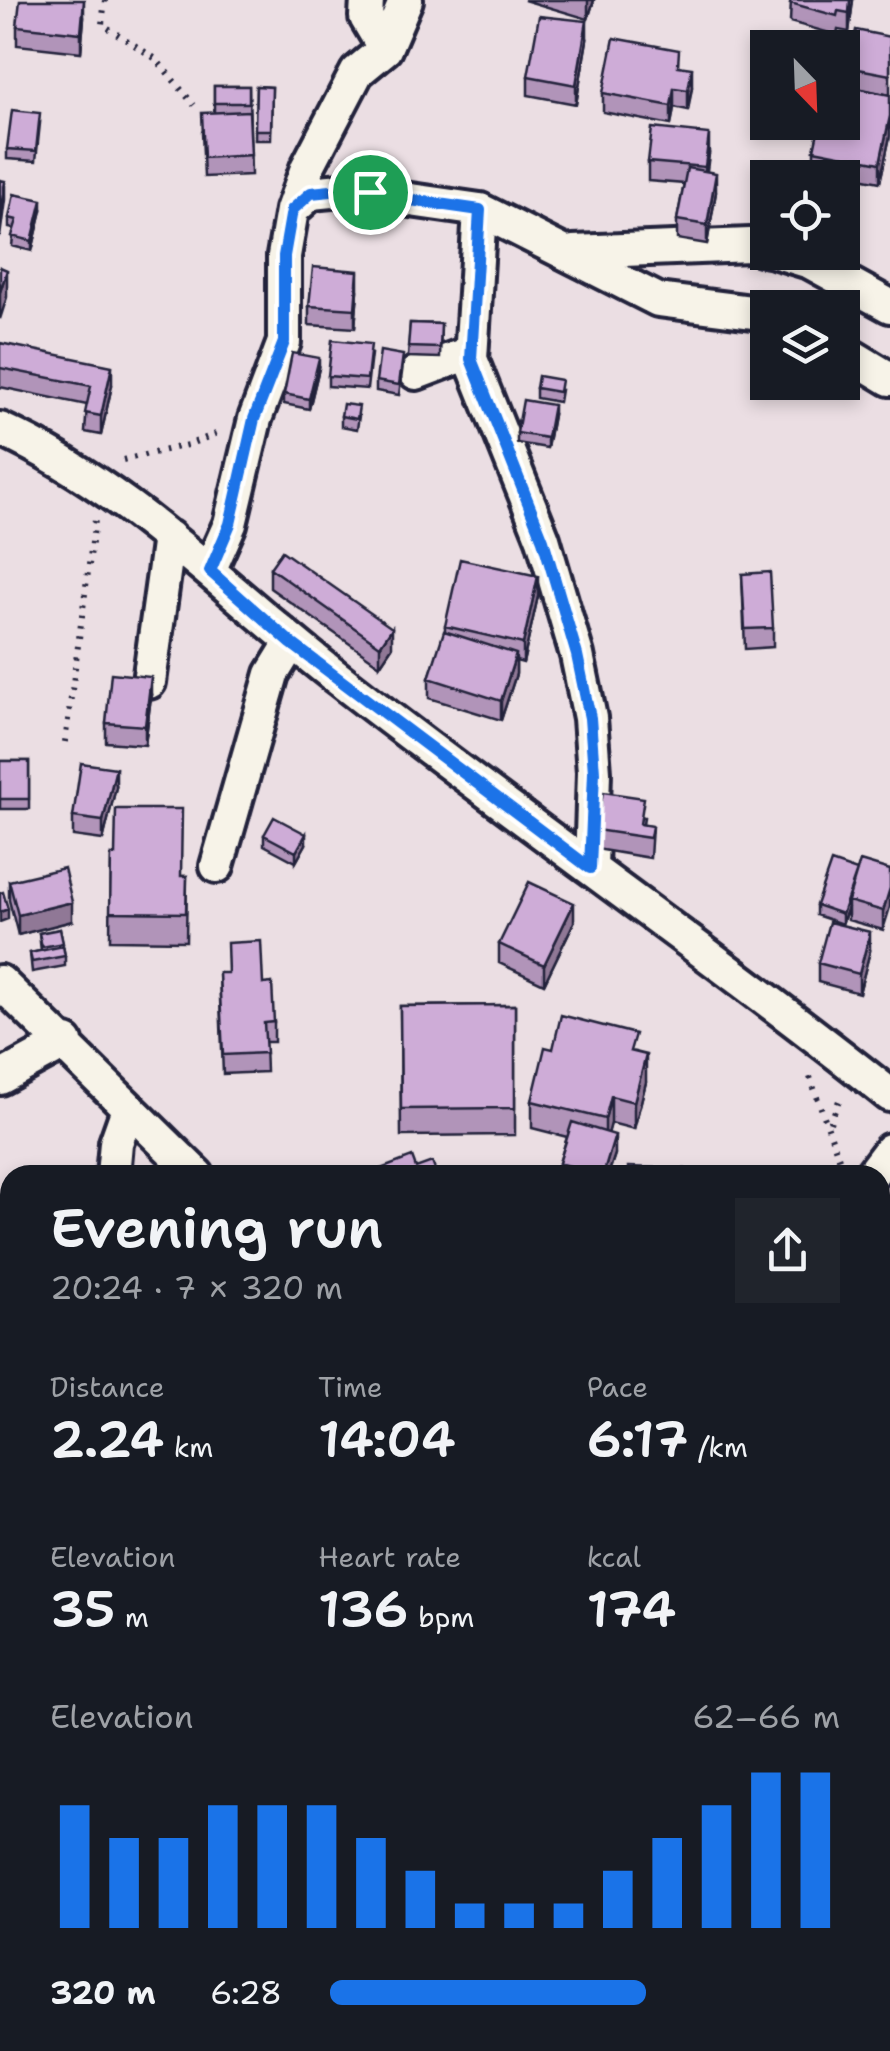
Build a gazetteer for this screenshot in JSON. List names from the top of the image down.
{
  "north": "bottom right",
  "page": {
    "heading": ["Evening run", "20:24 · 7 × 320 m"],
    "stats": [
      ["Distance", "2.24 km"],
      ["Time", "14:04"],
      ["Pace", "6:17 /km"],
      ["Elevation", "35 m"],
      ["Heart rate", "136 bpm"],
      ["kcal", "174"]
    ],
    "chart": ["Elevation", "62–66 m"],
    "list": [
      {
        "name": "320 m",
        "note": "6:28"
      }
    ]
  }
}
